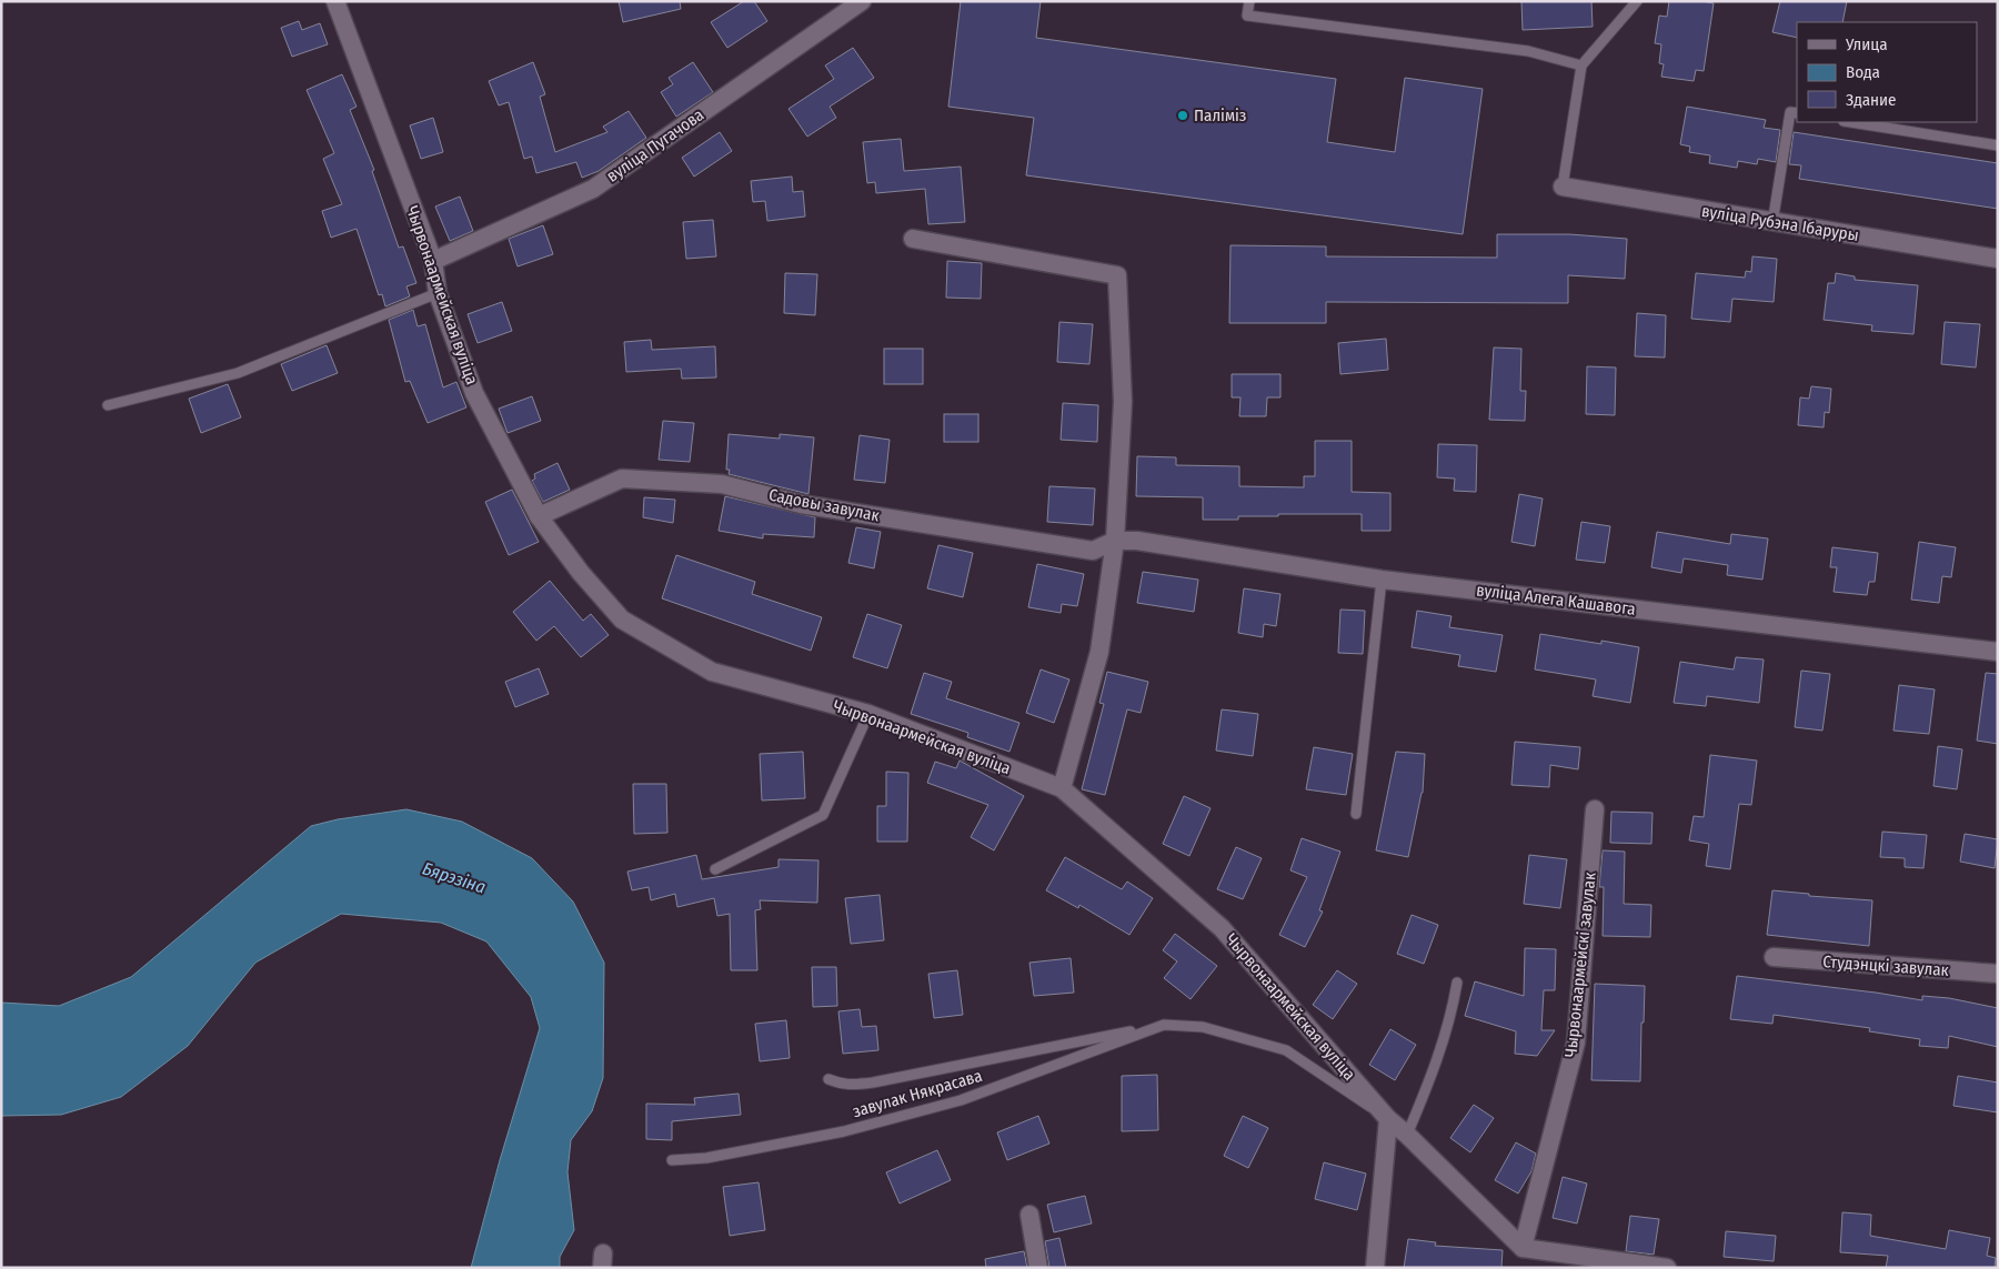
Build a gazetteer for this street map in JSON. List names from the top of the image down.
{
  "streets": {
    "street": [
      "вуліца Пугачова",
      "вуліца Рубэна Ібаруры",
      "Чырвонаармейская вуліца",
      "Садовы завулак",
      "вуліца Алега Кашавога",
      "Чырвонаармейскі завулак",
      "Студэнцкі завулак"
    ],
    "lane": ["завулак Някрасава"]
  },
  "crossings": [
    ["вуліца Пугачова", "Чырвонаармейская вуліца"],
    ["Чырвонаармейская вуліца", "Садовы завулак"],
    ["Чырвонаармейская вуліца", "Чырвонаармейскі завулак"],
    ["Чырвонаармейская вуліца", "завулак Някрасава"],
    ["Садовы завулак", "вуліца Алега Кашавога"]
  ],
  "water": ["Бярэзіна"],
  "places": ["Паліміз"],
  "legend": ["Улица", "Вода", "Здание"]
}
